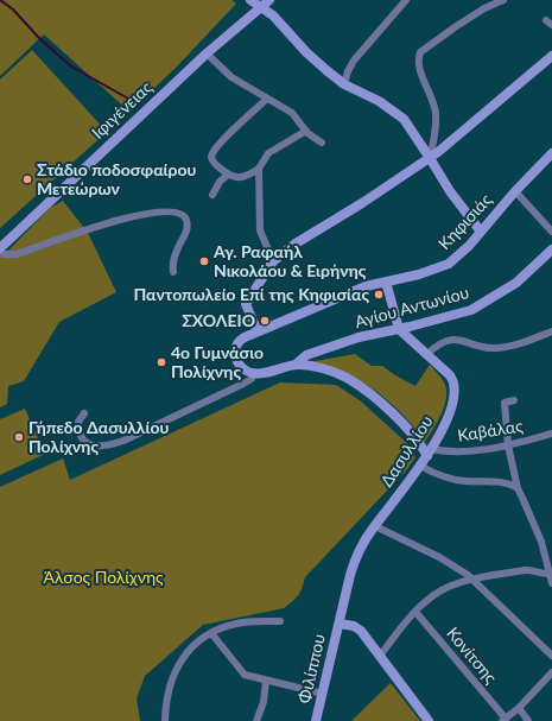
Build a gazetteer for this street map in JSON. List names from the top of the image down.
{
  "streets": {
    "street": [
      "Ιφιγένειας",
      "Κηφισιάς",
      "Αγίου Αντωνίου",
      "Καβάλας",
      "Δασυλλίου",
      "Κονίτσης",
      "Φιλίππου"
    ]
  },
  "crossings": [
    ["Αγίου Αντωνίου", "Δασυλλίου"],
    ["Καβάλας", "Δασυλλίου"],
    ["Δασυλλίου", "Φιλίππου"]
  ],
  "parks": ["Άλσος Πολίχνης"],
  "places": [
    "Στάδιο ποδοσφαίρου Μετεώρων",
    "Αγ. Ραφαήλ Νικολάου & Ειρήνης",
    "Παντοπωλείο Επί της Κηφισίας",
    "ΣΧΟΛΕΙΟ",
    "4ο Γυμνάσιο Πολίχνης",
    "Γήπεδο Δασυλλίου Πολίχνης"
  ]
}
